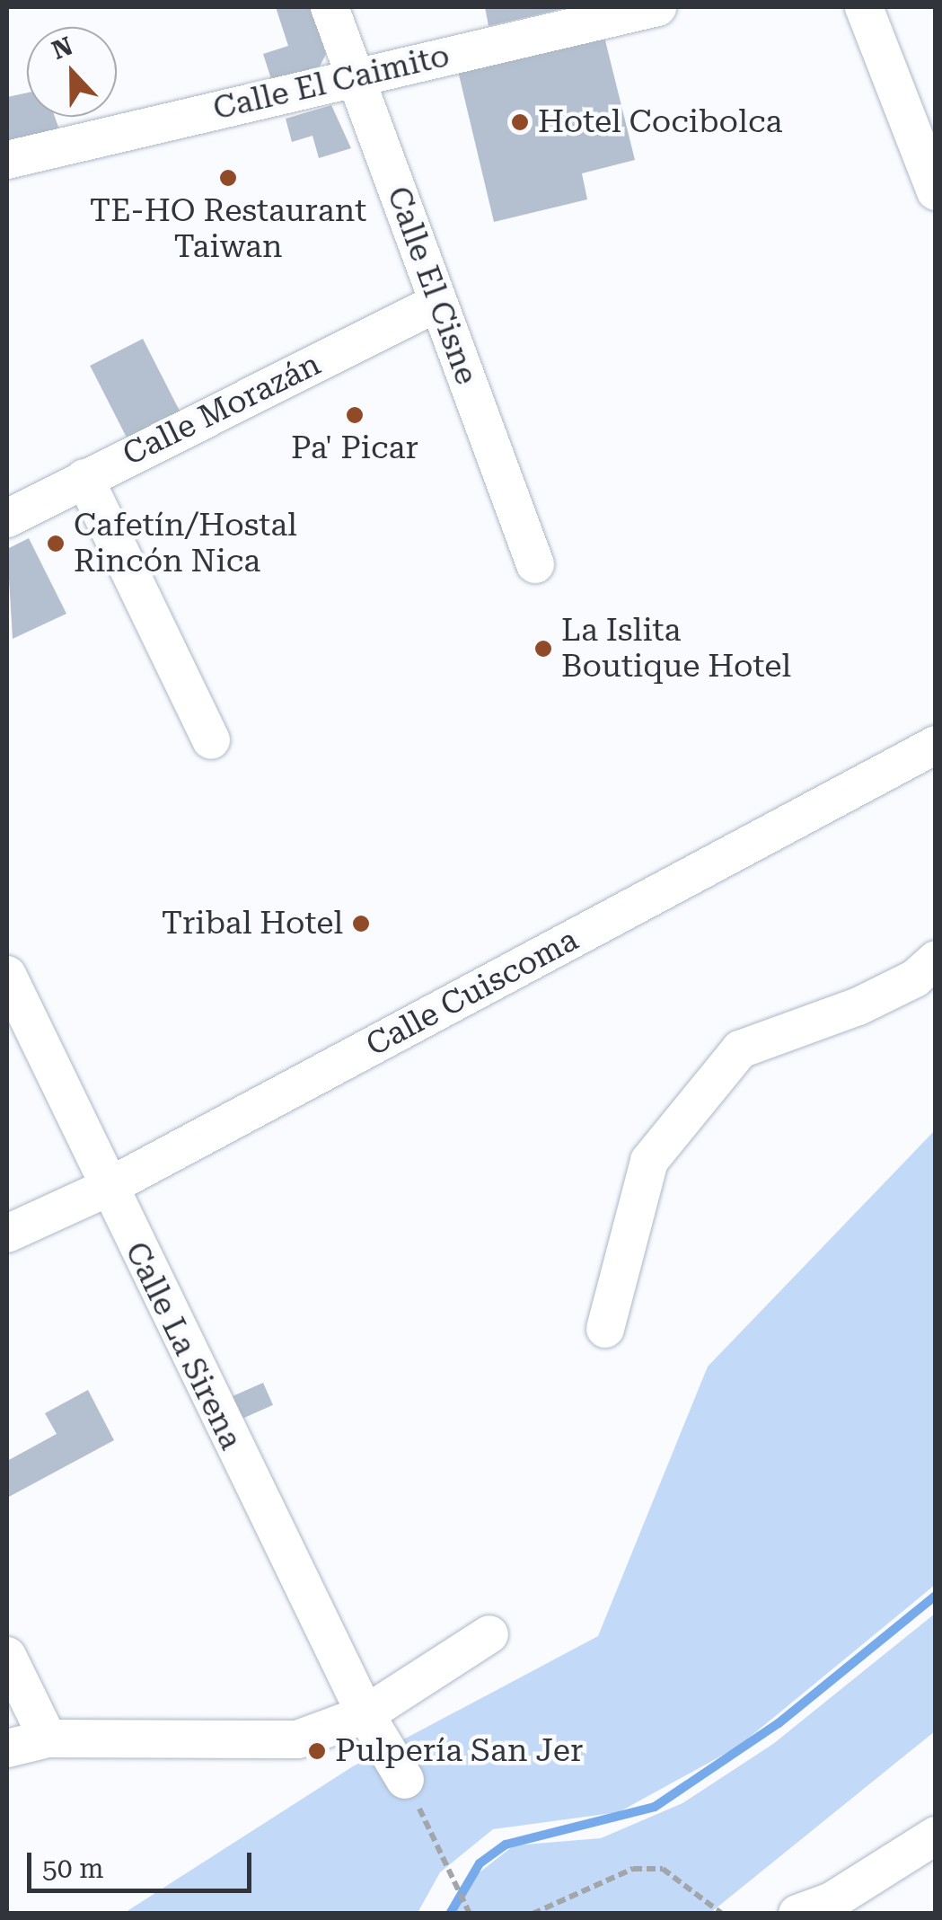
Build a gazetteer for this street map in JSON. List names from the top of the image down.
{
  "streets": {
    "street": [
      "Calle El Caimito",
      "Calle El Cisne",
      "Calle Morazán",
      "Calle Cuiscoma",
      "Calle La Sirena"
    ]
  },
  "crossings": [
    ["Calle El Caimito", "Calle El Cisne"],
    ["Calle El Cisne", "Calle Morazán"],
    ["Calle Cuiscoma", "Calle La Sirena"]
  ],
  "places": [
    "Hotel Cocibolca",
    "TE-HO Restaurant Taiwan",
    "Pa' Picar",
    "Cafetín/Hostal Rincón Nica",
    "La Islita Boutique Hotel",
    "Tribal Hotel",
    "Pulpería San Jer"
  ],
  "scale_bar": "50 m",
  "north": "top"
}
